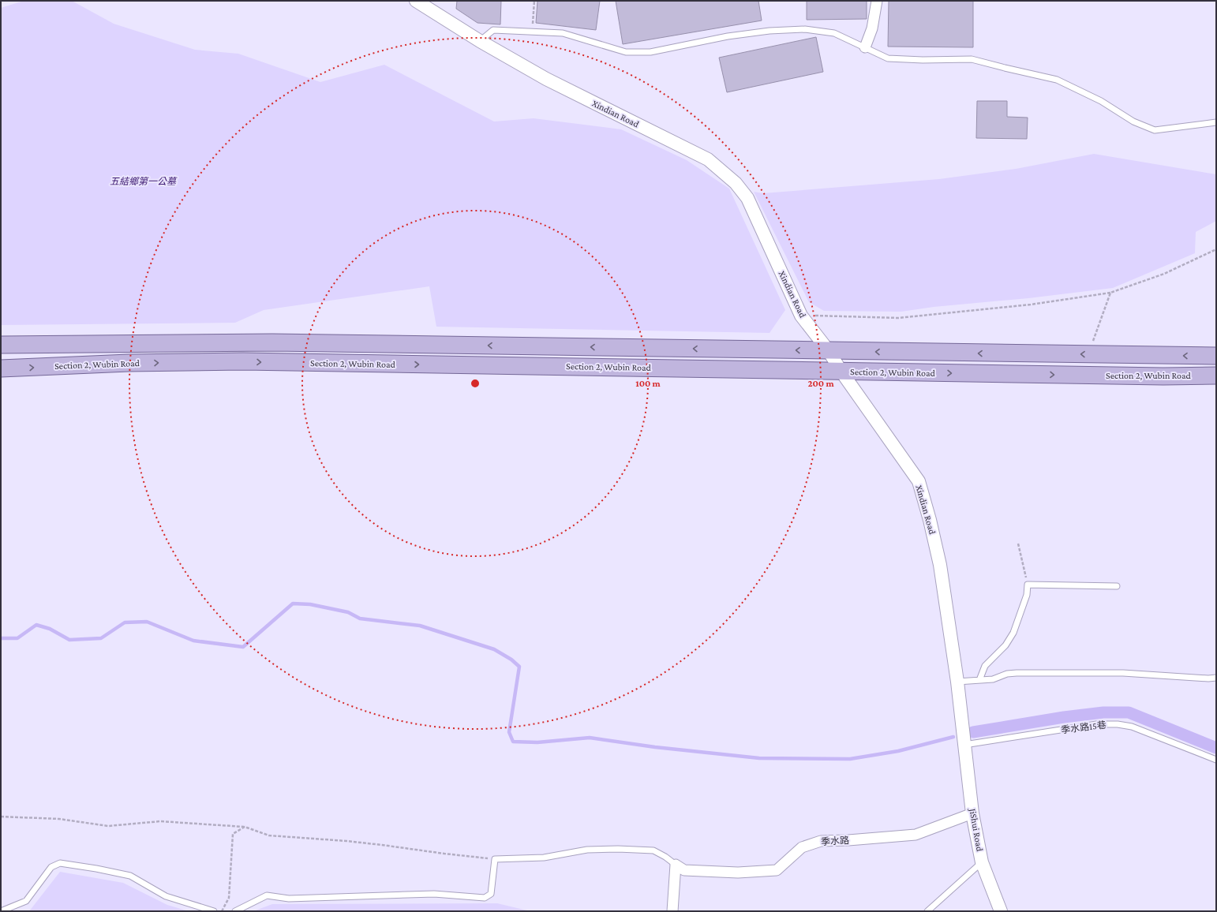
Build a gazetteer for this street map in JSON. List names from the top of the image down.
{
  "streets": {
    "main road": ["Section 2, Wubin Road"],
    "street": ["Xindian Road", "JiShui Road", "季水路"],
    "lane": ["季水路15巷"]
  },
  "crossings": [
    ["Xindian Road", "Section 2, Wubin Road"],
    ["Xindian Road", "季水路15巷"],
    ["Xindian Road", "JiShui Road"],
    ["季水路15巷", "JiShui Road"],
    ["JiShui Road", "季水路"]
  ],
  "parks": ["五結鄉第一公墓"],
  "rings": ["100 m", "200 m"]
}
